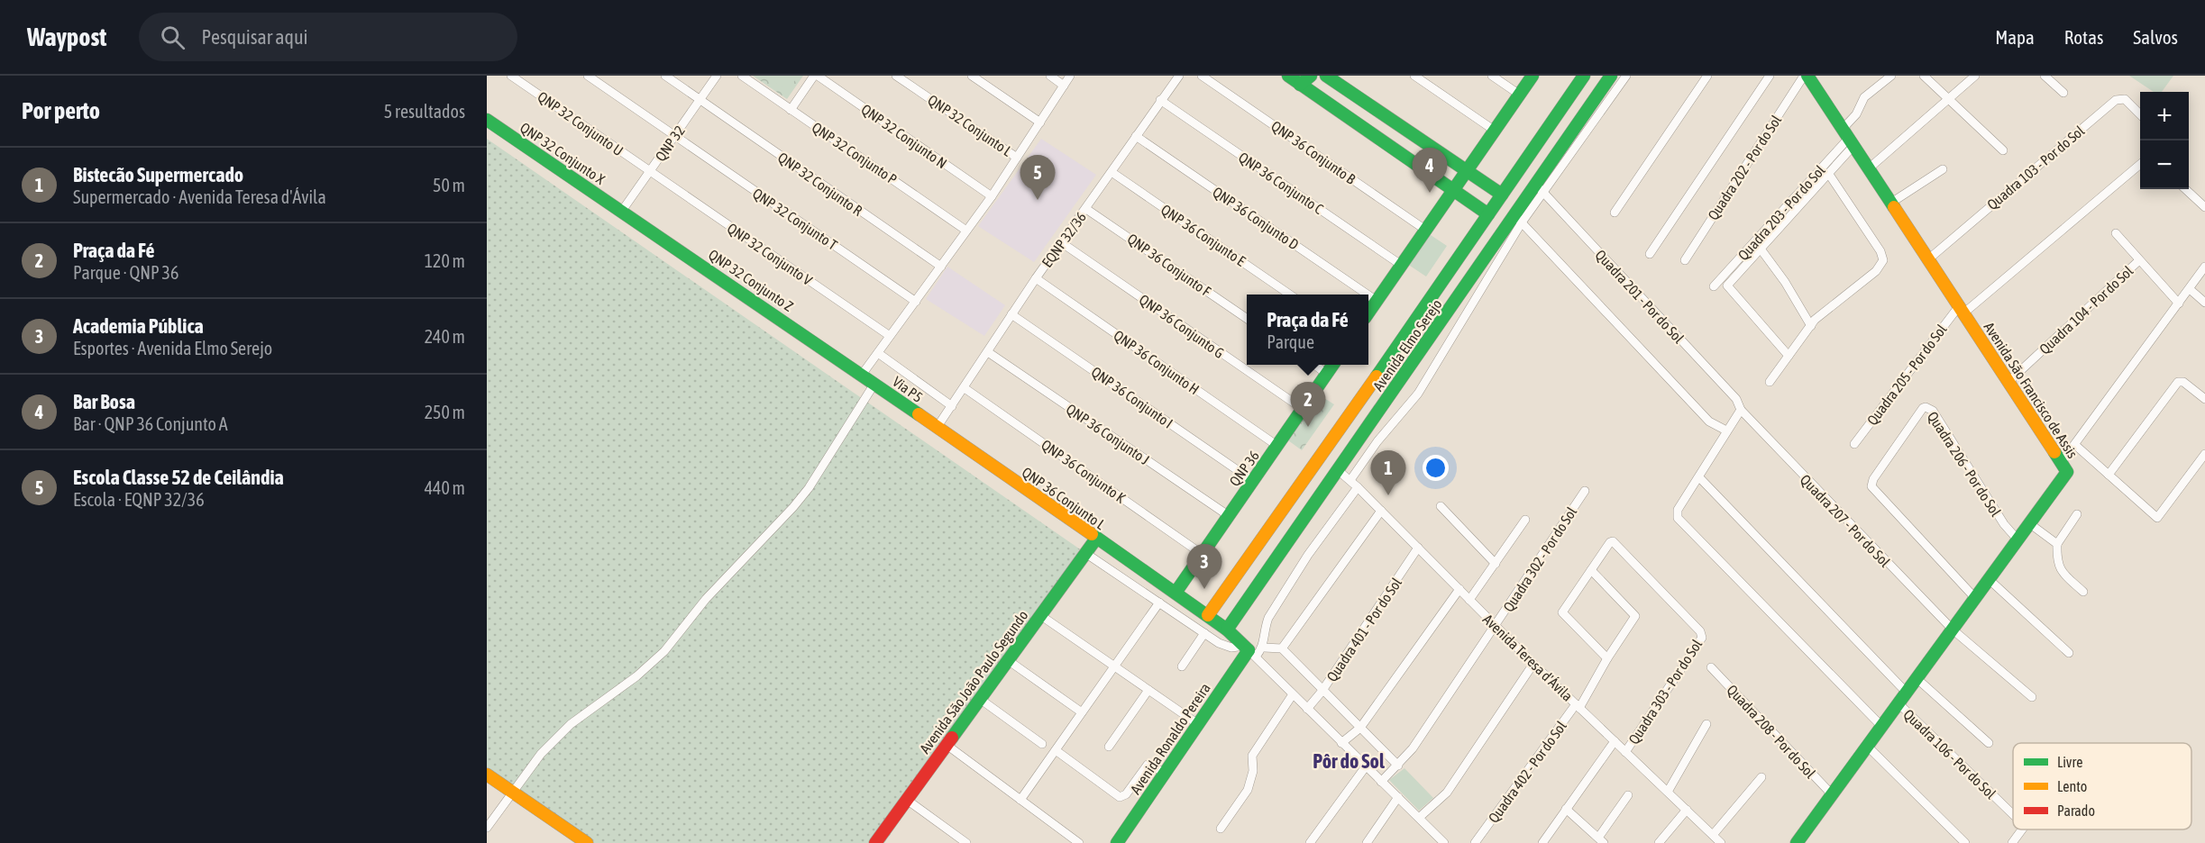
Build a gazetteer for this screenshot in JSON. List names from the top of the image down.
{
  "streets": {
    "street": [
      "QNP 32 Conjunto U",
      "QNP 32 Conjunto L",
      "QNP 32 Conjunto N",
      "QNP 32",
      "QNP 36 Conjunto B",
      "QNP 32 Conjunto X",
      "QNP 32 Conjunto P",
      "Quadra 202 - Por do Sol",
      "Quadra 103 - Por do Sol",
      "QNP 36 Conjunto C",
      "QNP 32 Conjunto R",
      "Quadra 203 - Por do Sol",
      "QNP 36 Conjunto D",
      "QNP 32 Conjunto T",
      "QNP 36 Conjunto E",
      "EQNP 32/36",
      "QNP 32 Conjunto V",
      "QNP 36 Conjunto F",
      "QNP 32 Conjunto Z",
      "Quadra 201 - Por do Sol",
      "Quadra 104 - Por do Sol",
      "QNP 36 Conjunto G",
      "Avenida Elmo Serejo",
      "QNP 36 Conjunto H",
      "Quadra 205 - Por do Sol",
      "Via P5",
      "Avenida São Francisco de Assis",
      "QNP 36 Conjunto I",
      "QNP 36 Conjunto J",
      "Quadra 206 - Por do Sol",
      "QNP 36",
      "QNP 36 Conjunto K",
      "QNP 36 Conjunto L",
      "Quadra 207 - Por do Sol",
      "Quadra 302 - Por do Sol",
      "Quadra 401 - Por do Sol",
      "Avenida Teresa d'Ávila",
      "Avenida São João Paulo Segundo",
      "Quadra 303 - Por do Sol",
      "Quadra 208 - Por do Sol",
      "Avenida Ronaldo Pereira",
      "Quadra 106 - Por do Sol",
      "Quadra 402 - Por do Sol"
    ]
  },
  "crossings": [
    ["QNP 32 Conjunto U", "QNP 32"],
    ["QNP 32 Conjunto U", "QNP 32 Conjunto V"],
    ["QNP 32", "QNP 32 Conjunto X"],
    ["QNP 32", "QNP 32 Conjunto R"],
    ["QNP 32", "QNP 32 Conjunto T"],
    ["QNP 32", "QNP 32 Conjunto V"],
    ["QNP 32", "QNP 32 Conjunto Z"],
    ["QNP 32 Conjunto X", "QNP 32 Conjunto Z"],
    ["Quadra 202 - Por do Sol", "Avenida São Francisco de Assis"],
    ["Quadra 103 - Por do Sol", "Avenida São Francisco de Assis"],
    ["QNP 36 Conjunto C", "EQNP 32/36"],
    ["Quadra 203 - Por do Sol", "Avenida São Francisco de Assis"],
    ["QNP 36 Conjunto D", "EQNP 32/36"],
    ["QNP 36 Conjunto E", "EQNP 32/36"],
    ["EQNP 32/36", "QNP 36 Conjunto F"],
    ["EQNP 32/36", "QNP 36 Conjunto G"],
    ["EQNP 32/36", "QNP 36 Conjunto H"],
    ["EQNP 32/36", "Via P5"],
    ["EQNP 32/36", "QNP 36 Conjunto I"],
    ["EQNP 32/36", "QNP 36 Conjunto J"],
    ["EQNP 32/36", "QNP 36 Conjunto K"],
    ["EQNP 32/36", "QNP 36 Conjunto L"],
    ["QNP 32 Conjunto Z", "Via P5"],
    ["Quadra 201 - Por do Sol", "Avenida Elmo Serejo"],
    ["Quadra 201 - Por do Sol", "Quadra 207 - Por do Sol"],
    ["Quadra 104 - Por do Sol", "Avenida São Francisco de Assis"],
    ["QNP 36 Conjunto G", "QNP 36"],
    ["Avenida Elmo Serejo", "Avenida Teresa d'Ávila"],
    ["QNP 36 Conjunto H", "QNP 36"],
    ["Quadra 205 - Por do Sol", "Avenida São Francisco de Assis"],
    ["Via P5", "QNP 36 Conjunto L"],
    ["Avenida São Francisco de Assis", "Quadra 206 - Por do Sol"],
    ["Avenida São Francisco de Assis", "Quadra 207 - Por do Sol"],
    ["Avenida São Francisco de Assis", "Quadra 208 - Por do Sol"],
    ["Avenida São Francisco de Assis", "Quadra 106 - Por do Sol"],
    ["QNP 36 Conjunto I", "QNP 36"],
    ["QNP 36 Conjunto J", "QNP 36"],
    ["QNP 36", "QNP 36 Conjunto K"],
    ["QNP 36", "QNP 36 Conjunto L"],
    ["QNP 36 Conjunto L", "Avenida São João Paulo Segundo"],
    ["Quadra 302 - Por do Sol", "Avenida Teresa d'Ávila"],
    ["Quadra 401 - Por do Sol", "Avenida Teresa d'Ávila"],
    ["Avenida Teresa d'Ávila", "Quadra 303 - Por do Sol"],
    ["Avenida Teresa d'Ávila", "Quadra 402 - Por do Sol"]
  ],
  "districts": ["Pôr do Sol"],
  "legend": ["Livre", "Lento", "Parado"],
  "page": {
    "header": "Waypost",
    "search": "Pesquisar aqui",
    "nav": ["Mapa", "Rotas", "Salvos"],
    "heading": ["Por perto", "5 resultados"],
    "map_buttons": ["+", "−"],
    "list": [
      {
        "mark": "1",
        "name": "Bistecão Supermercado",
        "note": "Supermercado · Avenida Teresa d'Ávila",
        "value": "50 m"
      },
      {
        "mark": "2",
        "name": "Praça da Fé",
        "note": "Parque · QNP 36",
        "value": "120 m"
      },
      {
        "mark": "3",
        "name": "Academia Pública",
        "note": "Esportes · Avenida Elmo Serejo",
        "value": "240 m"
      },
      {
        "mark": "4",
        "name": "Bar Bosa",
        "note": "Bar · QNP 36 Conjunto A",
        "value": "250 m"
      },
      {
        "mark": "5",
        "name": "Escola Classe 52 de Ceilândia",
        "note": "Escola · EQNP 32/36",
        "value": "440 m"
      }
    ],
    "pins": [
      "4",
      "5",
      "2",
      "1",
      "3"
    ],
    "popup": ["Praça da Fé", "Parque"]
  }
}
